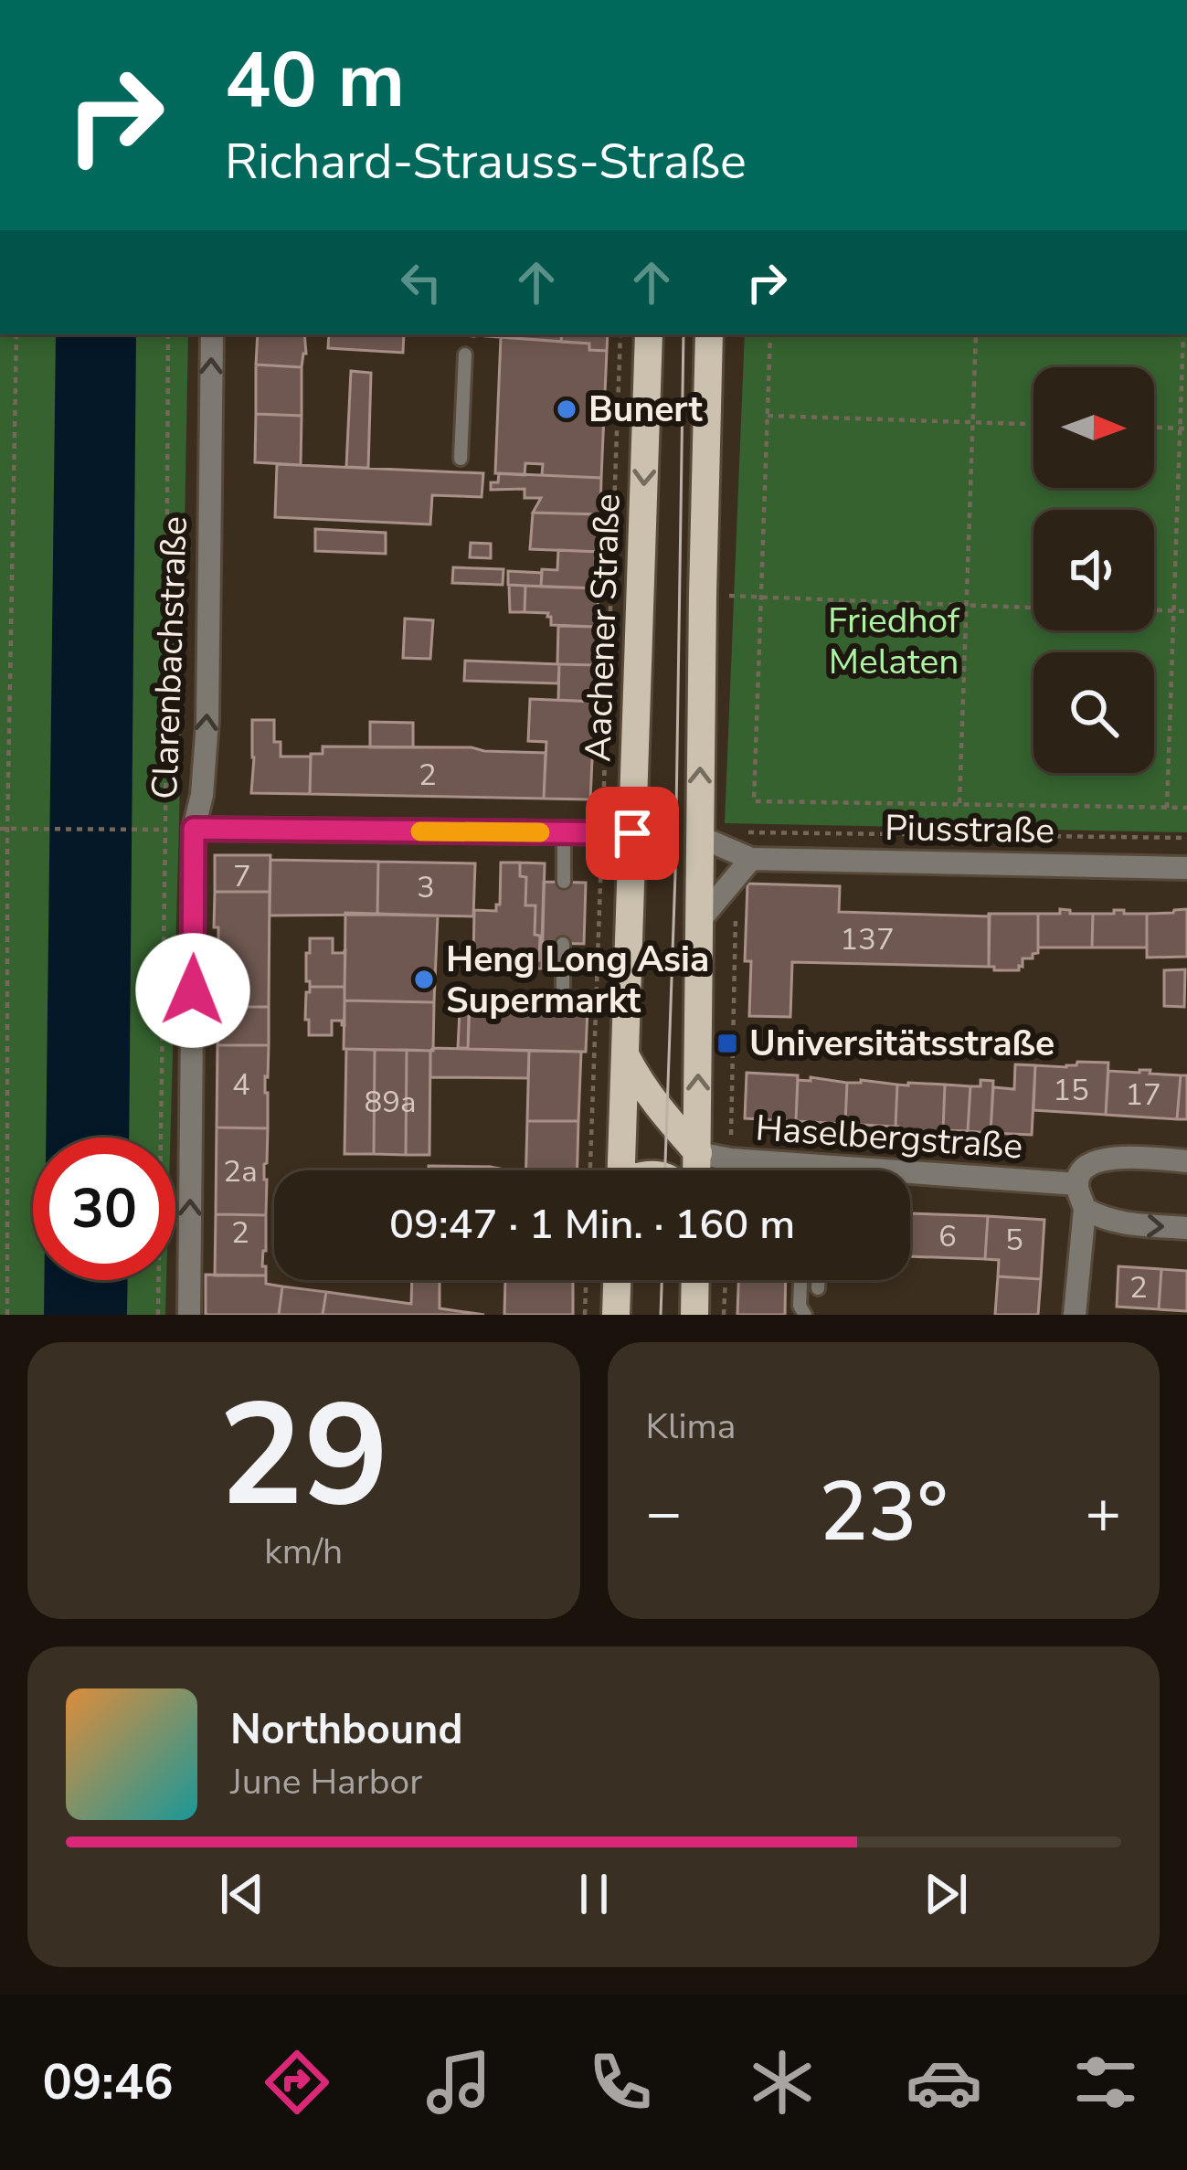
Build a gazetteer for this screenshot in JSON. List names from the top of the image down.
{
  "streets": {
    "main road": ["Aachener Straße"],
    "street": ["Clarenbachstraße", "Piusstraße", "Haselbergstraße"]
  },
  "one_way": ["Clarenbachstraße"],
  "parks": ["Friedhof Melaten"],
  "places": {
    "other": ["Bunert", "Heng Long Asia Supermarkt"],
    "transit": ["Universitätsstraße"]
  },
  "house_numbers": [
    "2",
    "7",
    "3",
    "137",
    "4",
    "15",
    "17",
    "89a",
    "2a",
    "2",
    "6",
    "5",
    "2"
  ],
  "north": "right",
  "page": {
    "turn": ["40 m", "Richard-Strauss-Straße"],
    "limit": "30",
    "trip": "09:47 · 1 Min. · 160 m",
    "tile": [
      ["29", "km/h"],
      "Klima"
    ],
    "heat": ["−", "23°", "+"],
    "song": ["Northbound", "June Harbor"],
    "tabs": "09:46"
  }
}
